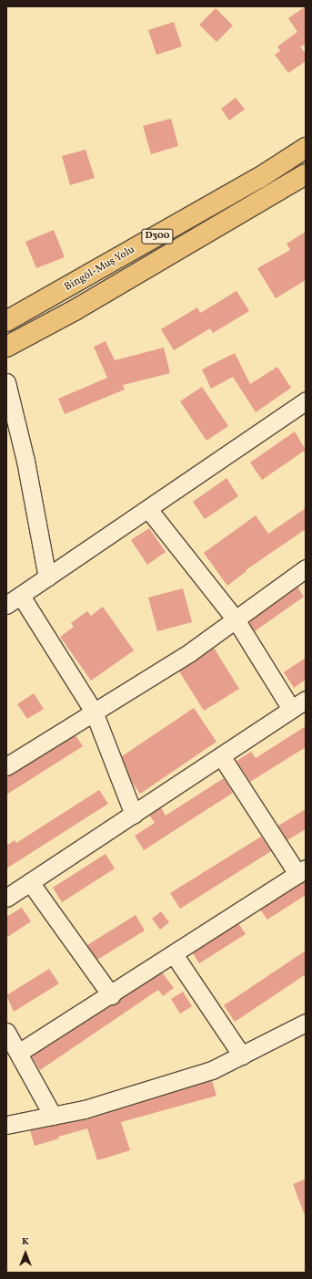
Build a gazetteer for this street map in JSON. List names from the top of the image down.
{
  "streets": {
    "highway": ["D300", "Bingöl-Muş Yolu"]
  },
  "north": "top"
}
